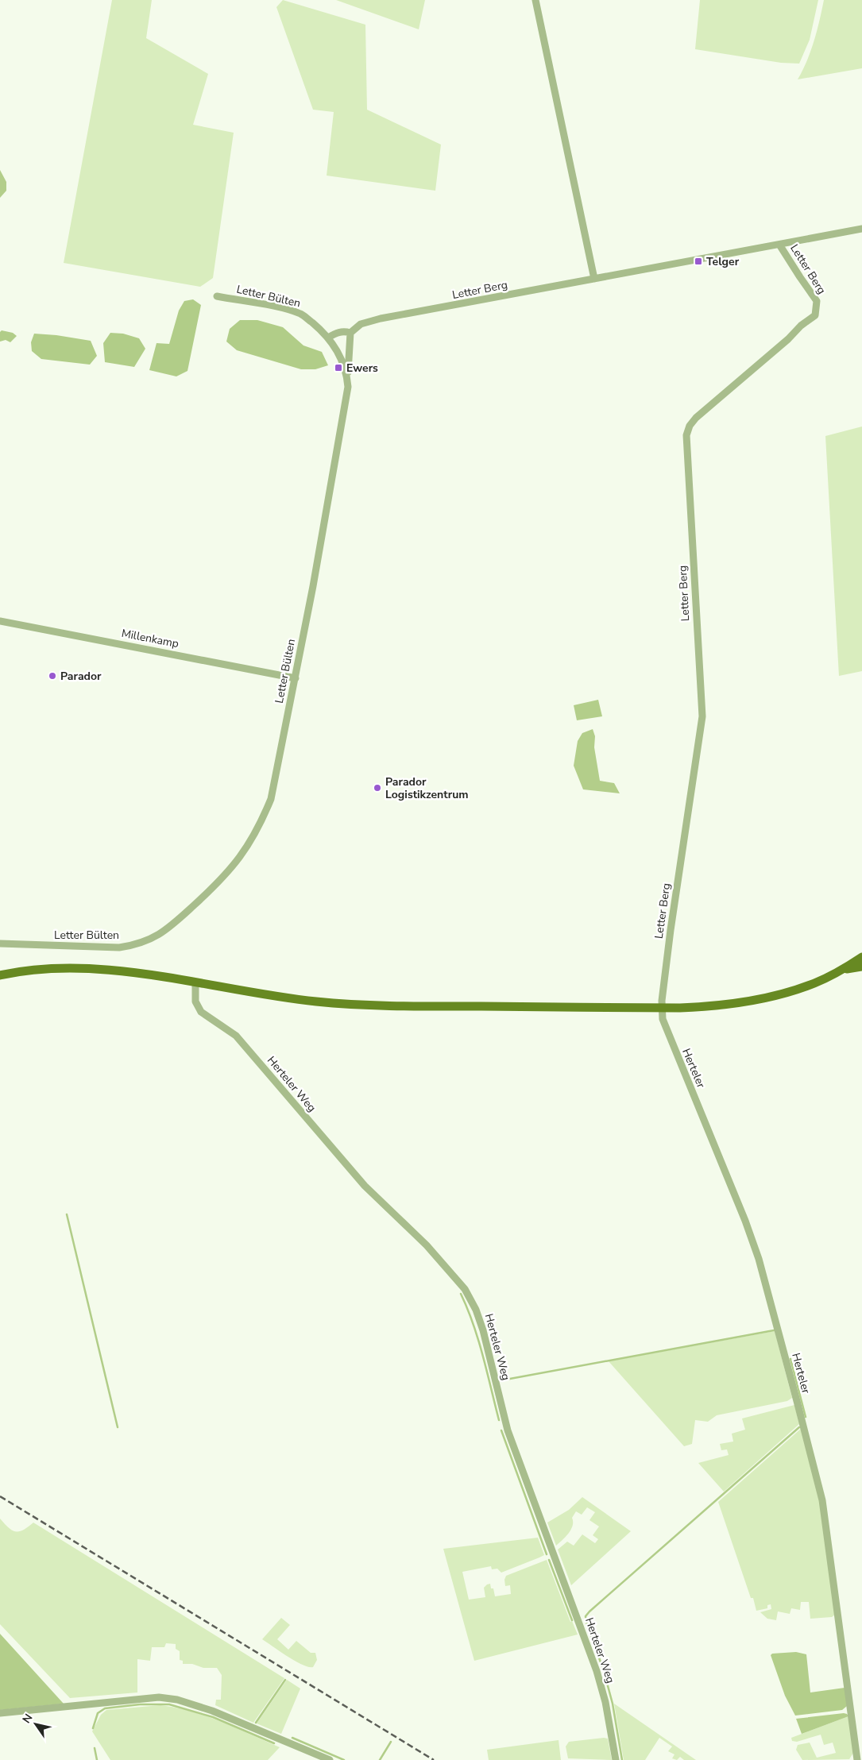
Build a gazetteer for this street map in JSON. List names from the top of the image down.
{
  "streets": {
    "street": [
      "Letter Berg",
      "Letter Bülten",
      "Millenkamp",
      "Herteler",
      "Herteler Weg"
    ]
  },
  "crossings": [
    ["Letter Berg", "Herteler"],
    ["Letter Bülten", "Millenkamp"]
  ],
  "places": {
    "transit": ["Telger", "Ewers"],
    "other": ["Parador", "Parador Logistikzentrum"]
  },
  "north": "top left"
}
